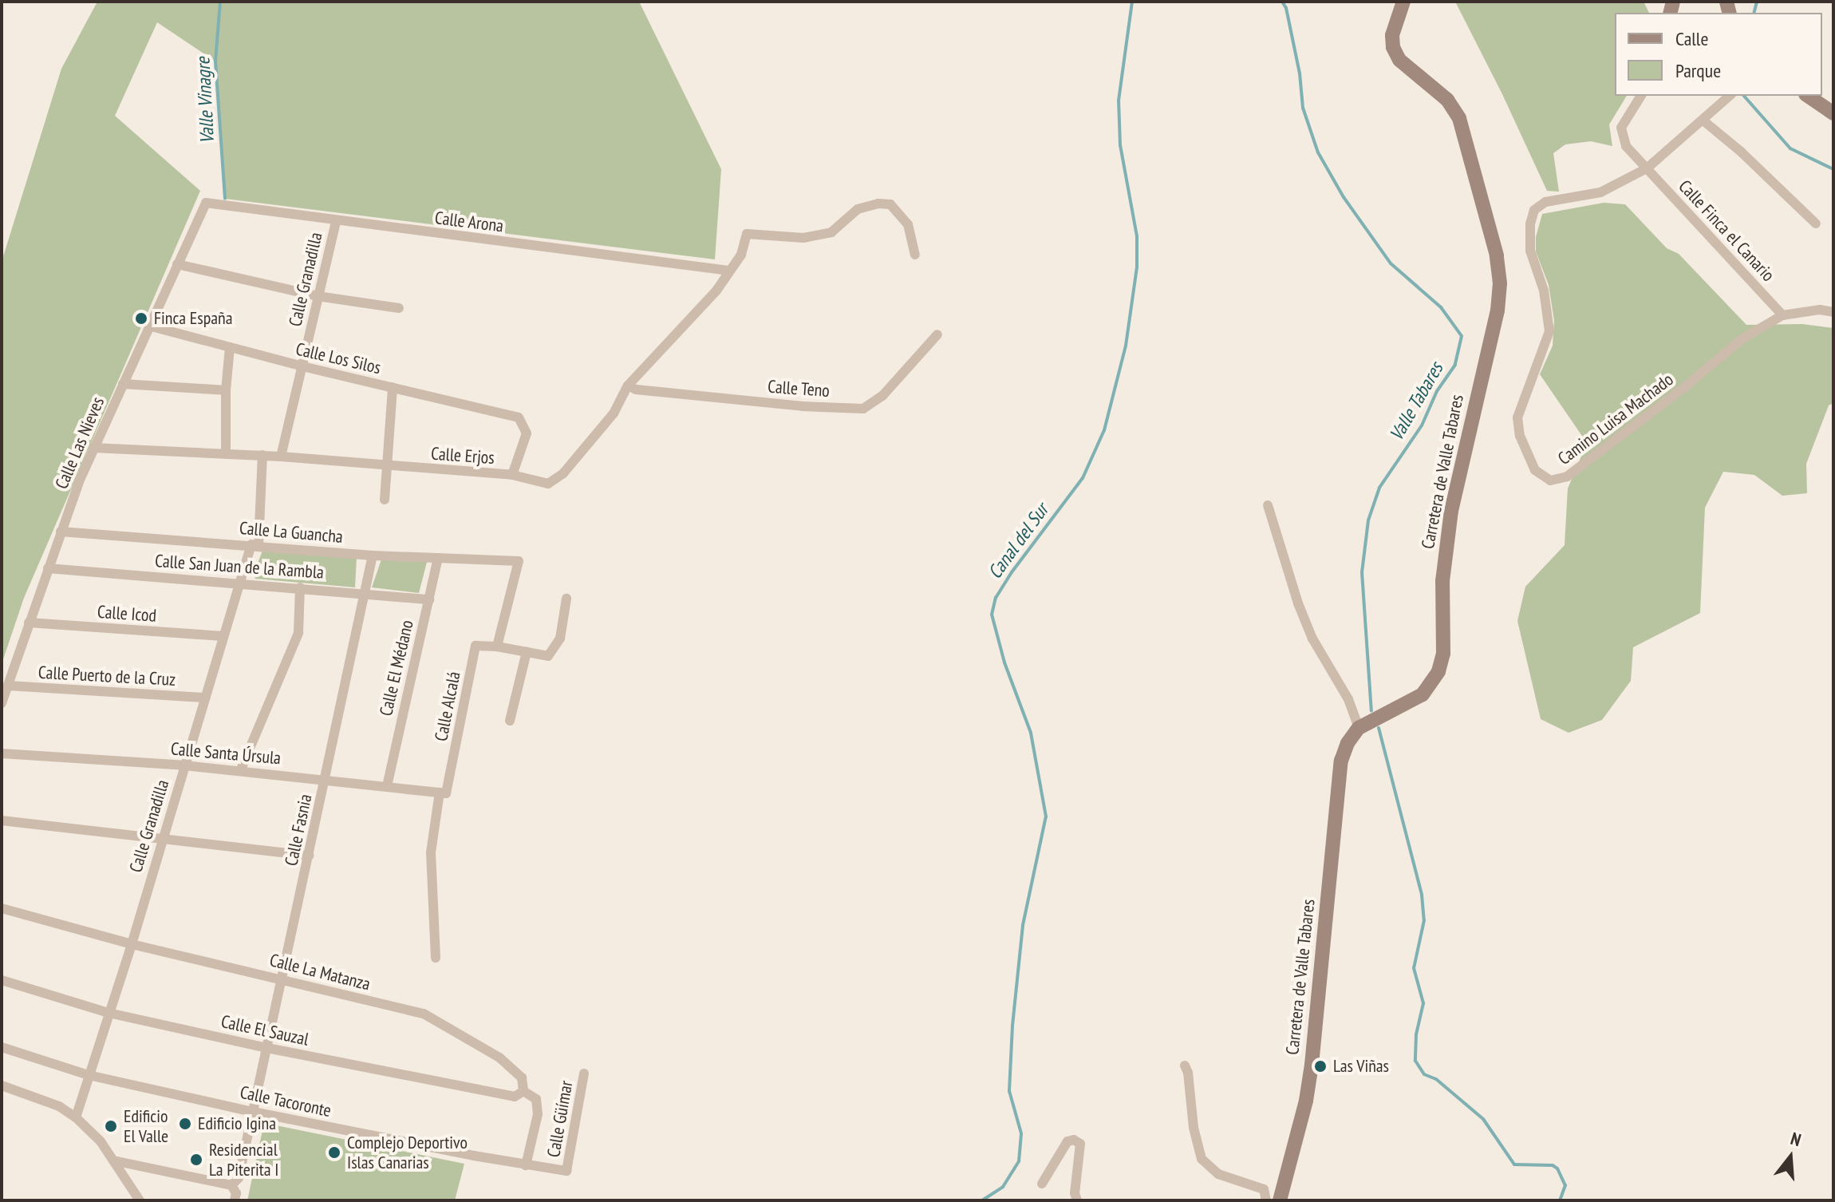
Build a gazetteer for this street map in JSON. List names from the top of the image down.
{
  "streets": {
    "main road": ["Carretera de Valle Tabares"],
    "street": [
      "Calle Arona",
      "Calle Finca el Canario",
      "Calle Granadilla",
      "Calle Los Silos",
      "Calle Teno",
      "Camino Luisa Machado",
      "Calle Las Nieves",
      "Calle Erjos",
      "Calle La Guancha",
      "Calle San Juan de la Rambla",
      "Calle Icod",
      "Calle El Médano",
      "Calle Puerto de la Cruz",
      "Calle Alcalá",
      "Calle Santa Úrsula",
      "Calle Fasnia",
      "Calle La Matanza",
      "Calle El Sauzal",
      "Calle Tacoronte",
      "Calle Güímar"
    ]
  },
  "crossings": [
    ["Calle Arona", "Calle Granadilla"],
    ["Calle Arona", "Calle Las Nieves"],
    ["Calle Arona", "Calle Erjos"],
    ["Calle Finca el Canario", "Camino Luisa Machado"],
    ["Calle Granadilla", "Calle Los Silos"],
    ["Calle Granadilla", "Calle Erjos"],
    ["Calle Granadilla", "Calle La Guancha"],
    ["Calle Granadilla", "Calle San Juan de la Rambla"],
    ["Calle Granadilla", "Calle Icod"],
    ["Calle Granadilla", "Calle Puerto de la Cruz"],
    ["Calle Granadilla", "Calle Santa Úrsula"],
    ["Calle Granadilla", "Calle La Matanza"],
    ["Calle Granadilla", "Calle El Sauzal"],
    ["Calle Granadilla", "Calle Tacoronte"],
    ["Calle Los Silos", "Calle Las Nieves"],
    ["Calle Los Silos", "Calle Erjos"],
    ["Calle Teno", "Calle Erjos"],
    ["Calle Las Nieves", "Calle Erjos"],
    ["Calle Las Nieves", "Calle La Guancha"],
    ["Calle Las Nieves", "Calle San Juan de la Rambla"],
    ["Calle Las Nieves", "Calle Icod"],
    ["Calle Las Nieves", "Calle Puerto de la Cruz"],
    ["Calle La Guancha", "Calle El Médano"],
    ["Calle La Guancha", "Calle Alcalá"],
    ["Calle La Guancha", "Calle Fasnia"],
    ["Calle San Juan de la Rambla", "Calle El Médano"],
    ["Calle San Juan de la Rambla", "Calle Fasnia"],
    ["Calle El Médano", "Calle Santa Úrsula"],
    ["Calle Alcalá", "Calle Santa Úrsula"],
    ["Calle Santa Úrsula", "Calle Fasnia"],
    ["Calle Fasnia", "Calle La Matanza"],
    ["Calle Fasnia", "Calle El Sauzal"],
    ["Calle Fasnia", "Calle Tacoronte"],
    ["Calle La Matanza", "Calle El Sauzal"],
    ["Calle La Matanza", "Calle Tacoronte"],
    ["Calle Tacoronte", "Calle Güímar"]
  ],
  "water": ["Valle Vinagre", "Valle Tabares", "Canal del Sur"],
  "places": [
    "Finca España",
    "Las Viñas",
    "Edificio Igina",
    "Edificio El Valle",
    "Complejo Deportivo Islas Canarias",
    "Residencial La Piterita I"
  ],
  "legend": ["Calle", "Parque"],
  "north": "top"
}
